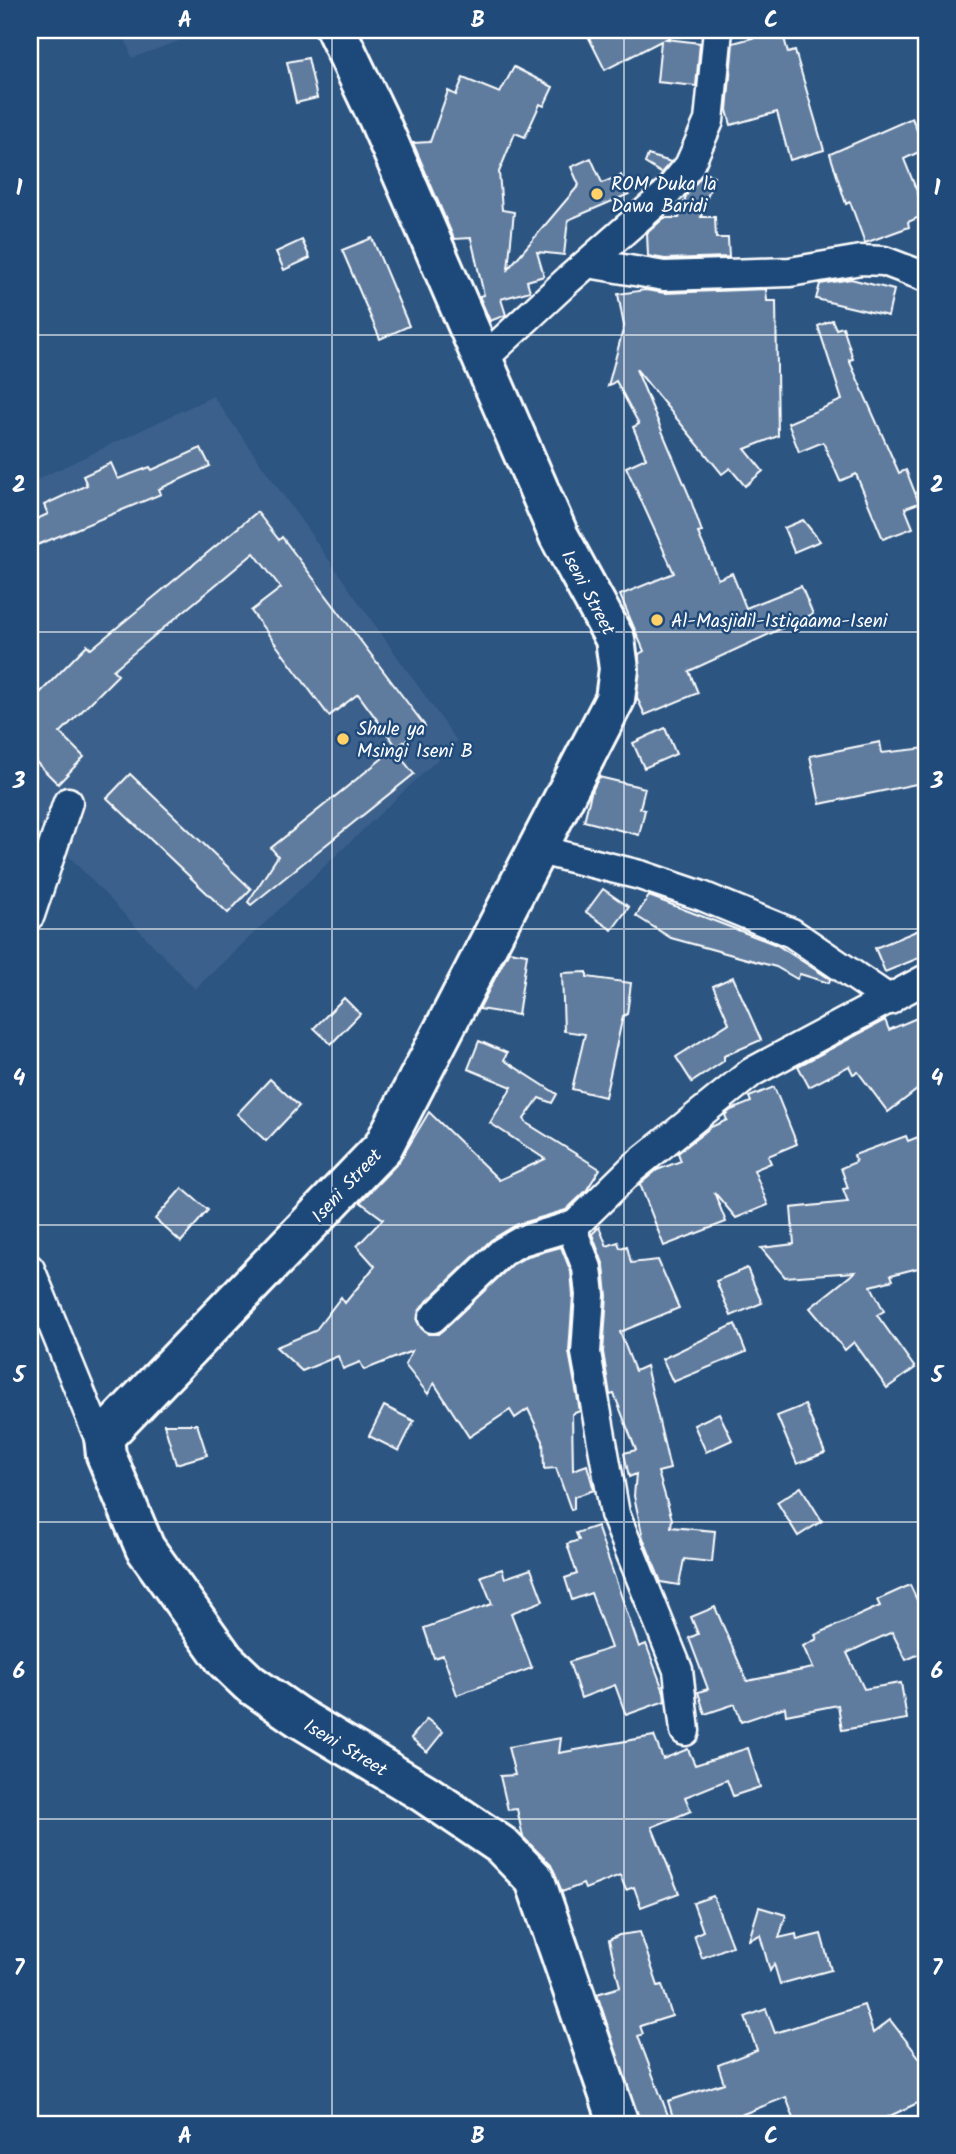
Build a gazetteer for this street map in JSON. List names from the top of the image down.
{
  "streets": {
    "street": ["Iseni Street"]
  },
  "places": ["ROM Duka la Dawa Baridi", "Al-Masjidil-Istiqaama-Iseni", "Shule ya Msingi Iseni B"],
  "grid": {
    "columns": ["A", "B", "C"],
    "rows": [
      "1",
      "2",
      "3",
      "4",
      "5",
      "6",
      "7"
    ]
  }
}
